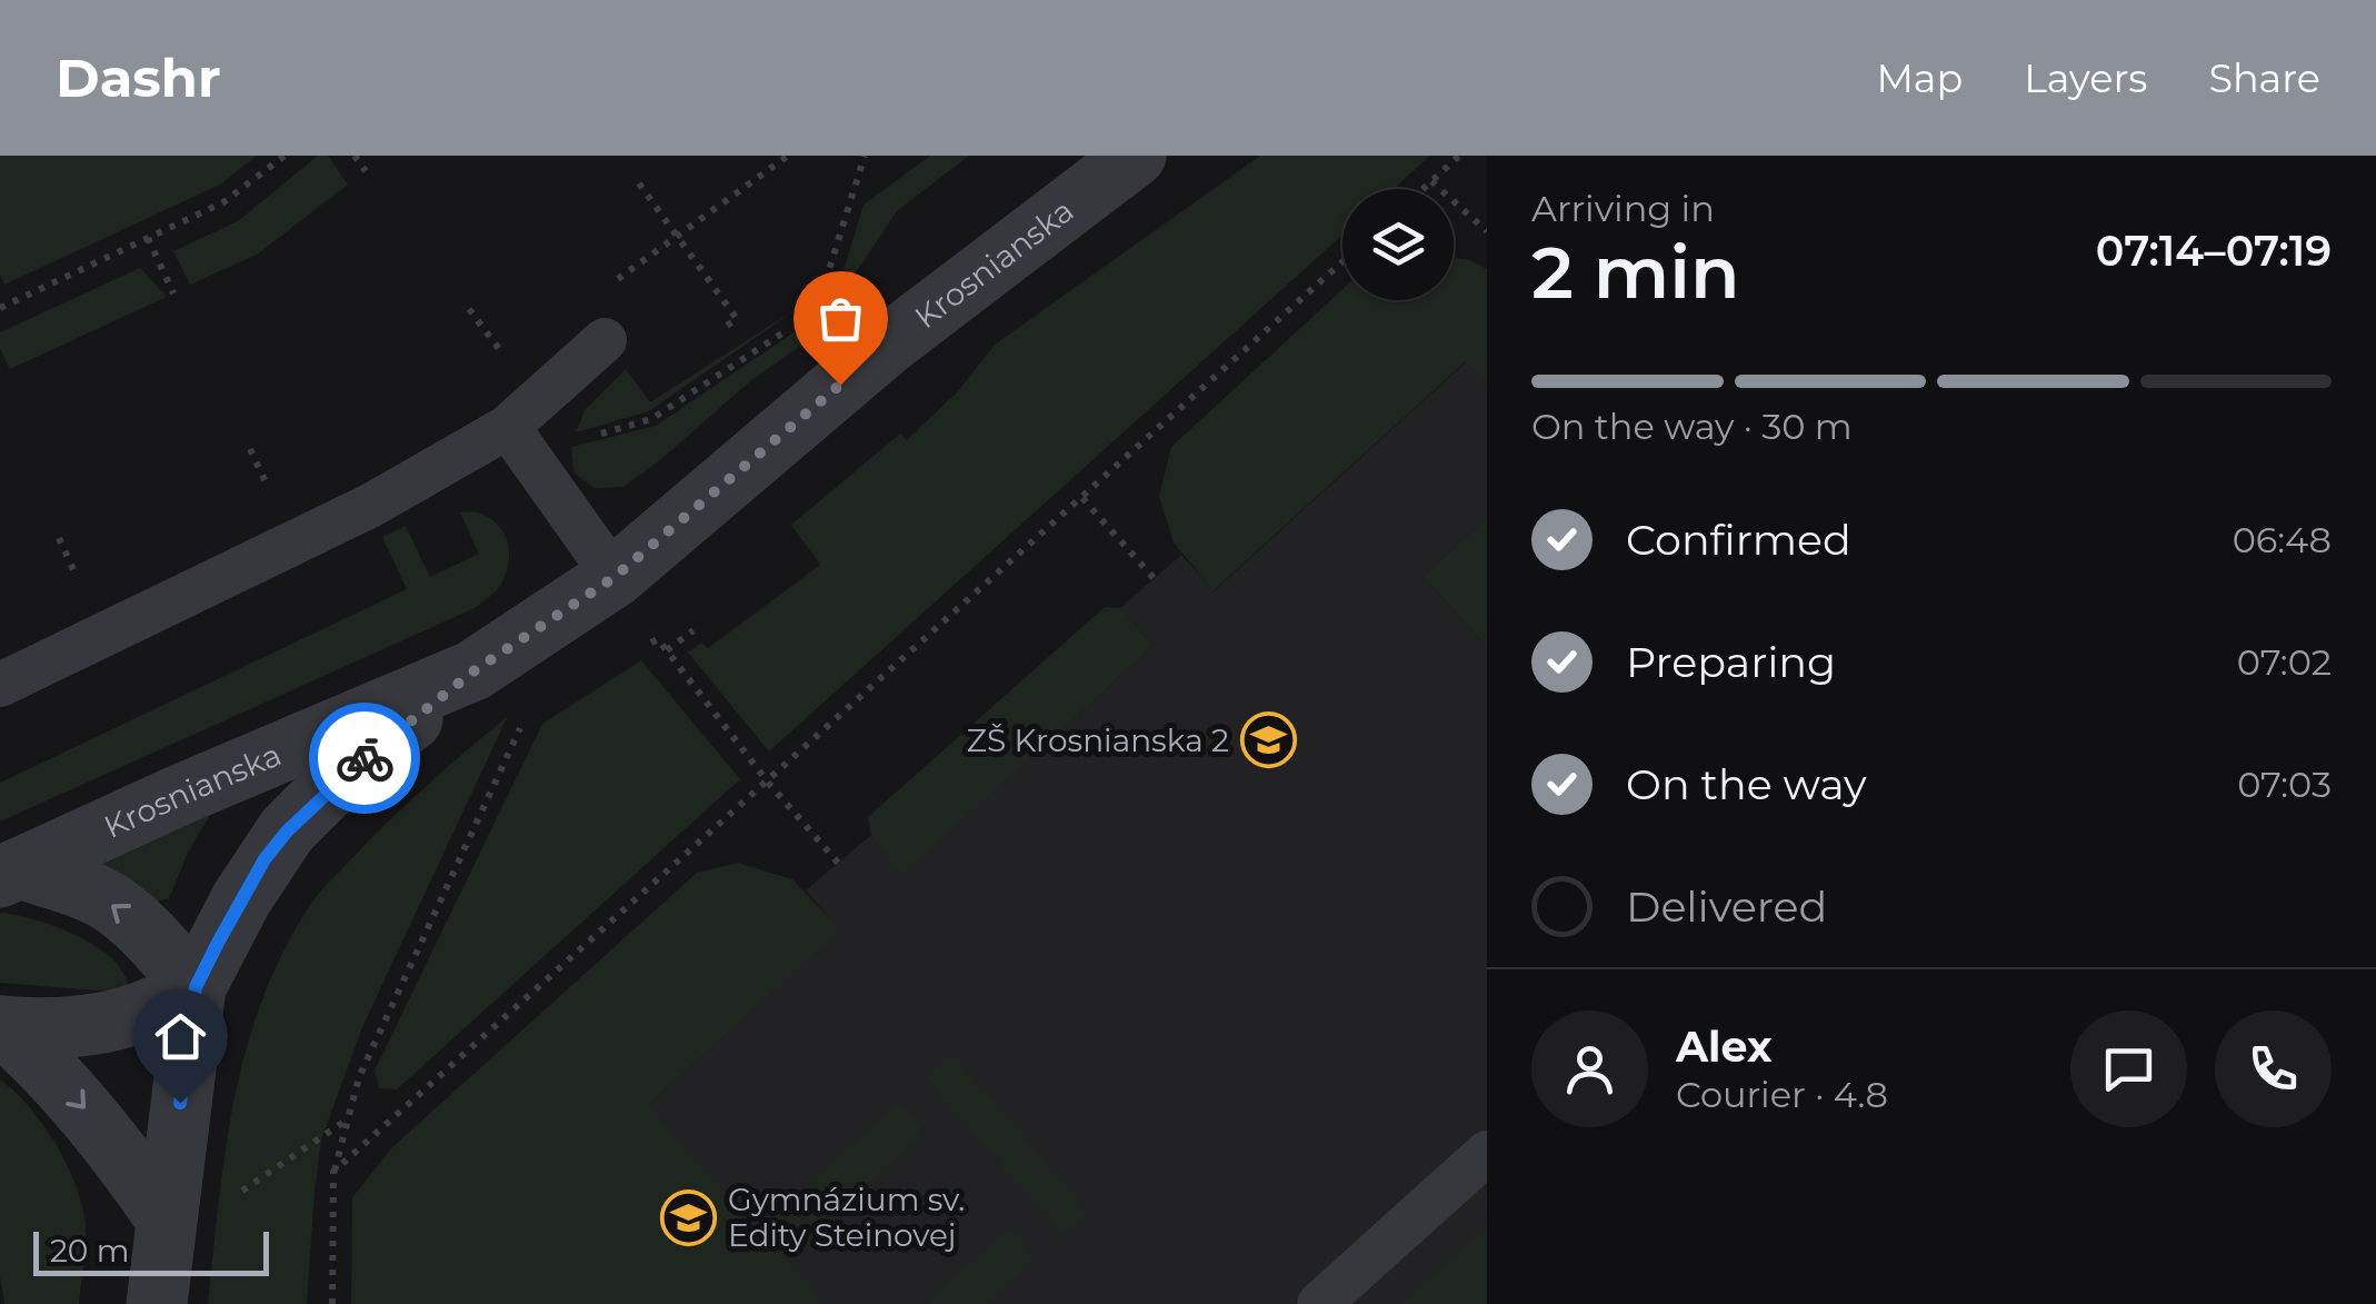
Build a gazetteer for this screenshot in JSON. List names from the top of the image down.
{
  "streets": {
    "street": ["Krosnianska"]
  },
  "places": {
    "school or university": ["ZŠ Krosnianska 2", "Gymnázium sv. Edity Steinovej"]
  },
  "scale_bar": "20 m",
  "page": {
    "header": "Dashr",
    "nav": ["Map", "Layers", "Share"],
    "heading": ["2 min", "Arriving in", "07:14–07:19"],
    "panel": ["Alex", "Courier · 4.8"],
    "bar": "On the way · 30 m",
    "list": [
      ["Confirmed", "06:48"],
      ["Preparing", "07:02"],
      ["On the way", "07:03"],
      "Delivered"
    ],
    "scale": "20 m"
  }
}
